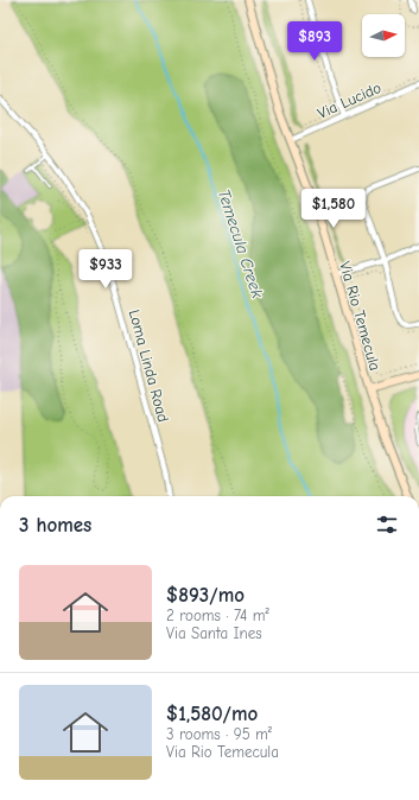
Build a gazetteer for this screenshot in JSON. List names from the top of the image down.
{
  "streets": {
    "street": ["Via Lucido", "Via Rio Temecula", "Loma Linda Road"]
  },
  "crossings": [
    ["Via Lucido", "Via Rio Temecula"]
  ],
  "water": ["Temecula Creek"],
  "north": "right",
  "page": {
    "price": ["$893", "$1,580", "$933"],
    "heading": "3 homes",
    "list": [
      {
        "name": "$893/mo",
        "note": "2 rooms · 74 m² · Via Santa Ines"
      },
      {
        "name": "$1,580/mo",
        "note": "3 rooms · 95 m² · Via Rio Temecula"
      }
    ]
  }
}
